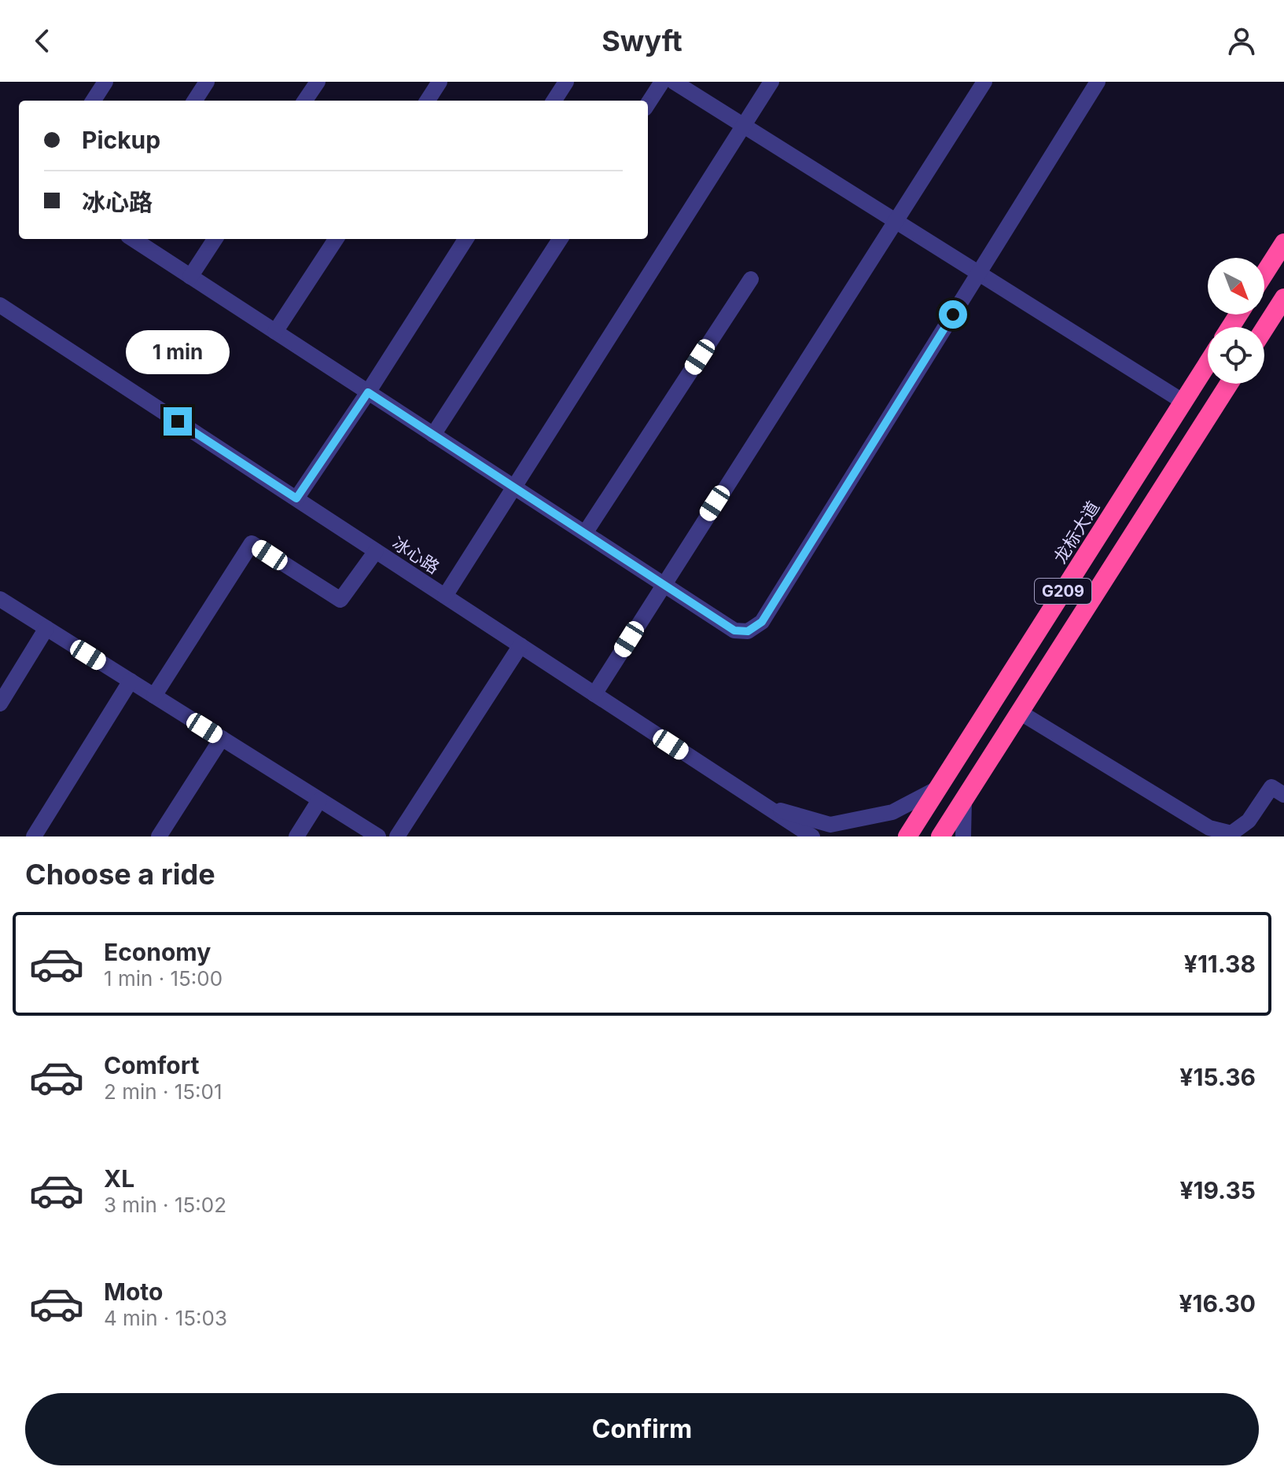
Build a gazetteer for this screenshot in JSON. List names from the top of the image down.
{
  "streets": {
    "highway": ["龙标大道", "G209"],
    "street": ["冰心路"]
  },
  "north": "bottom right",
  "page": {
    "header": "Swyft",
    "banner": ["Pickup", "冰心路"],
    "bubble": "1 min",
    "heading": "Choose a ride",
    "list": [
      {
        "name": "Economy",
        "note": "1 min · 15:00",
        "value": "¥11.38"
      },
      {
        "name": "Comfort",
        "note": "2 min · 15:01",
        "value": "¥15.36"
      },
      {
        "name": "XL",
        "note": "3 min · 15:02",
        "value": "¥19.35"
      },
      {
        "name": "Moto",
        "note": "4 min · 15:03",
        "value": "¥16.30"
      }
    ],
    "buttons": "Confirm"
  }
}
